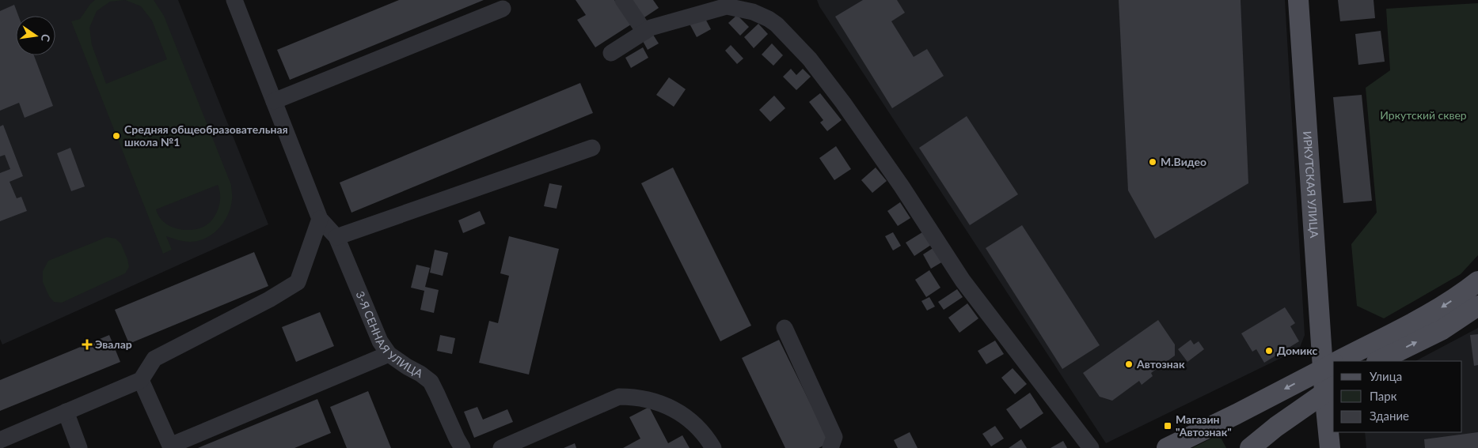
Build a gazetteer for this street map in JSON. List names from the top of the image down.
{
  "streets": {
    "main road": ["ИРКУТСКАЯ УЛИЦА"],
    "street": ["3-Я СЕННАЯ УЛИЦА"]
  },
  "parks": ["Иркутский сквер"],
  "places": {
    "other": [
      "Средняя общеобразовательная школа №1",
      "М.Видео",
      "Домикс",
      "Автознак"
    ],
    "health": ["Эвалар"],
    "transit": ["Магазин \"Автознак\""]
  },
  "legend": ["Улица", "Парк", "Здание"],
  "north": "right"
}
